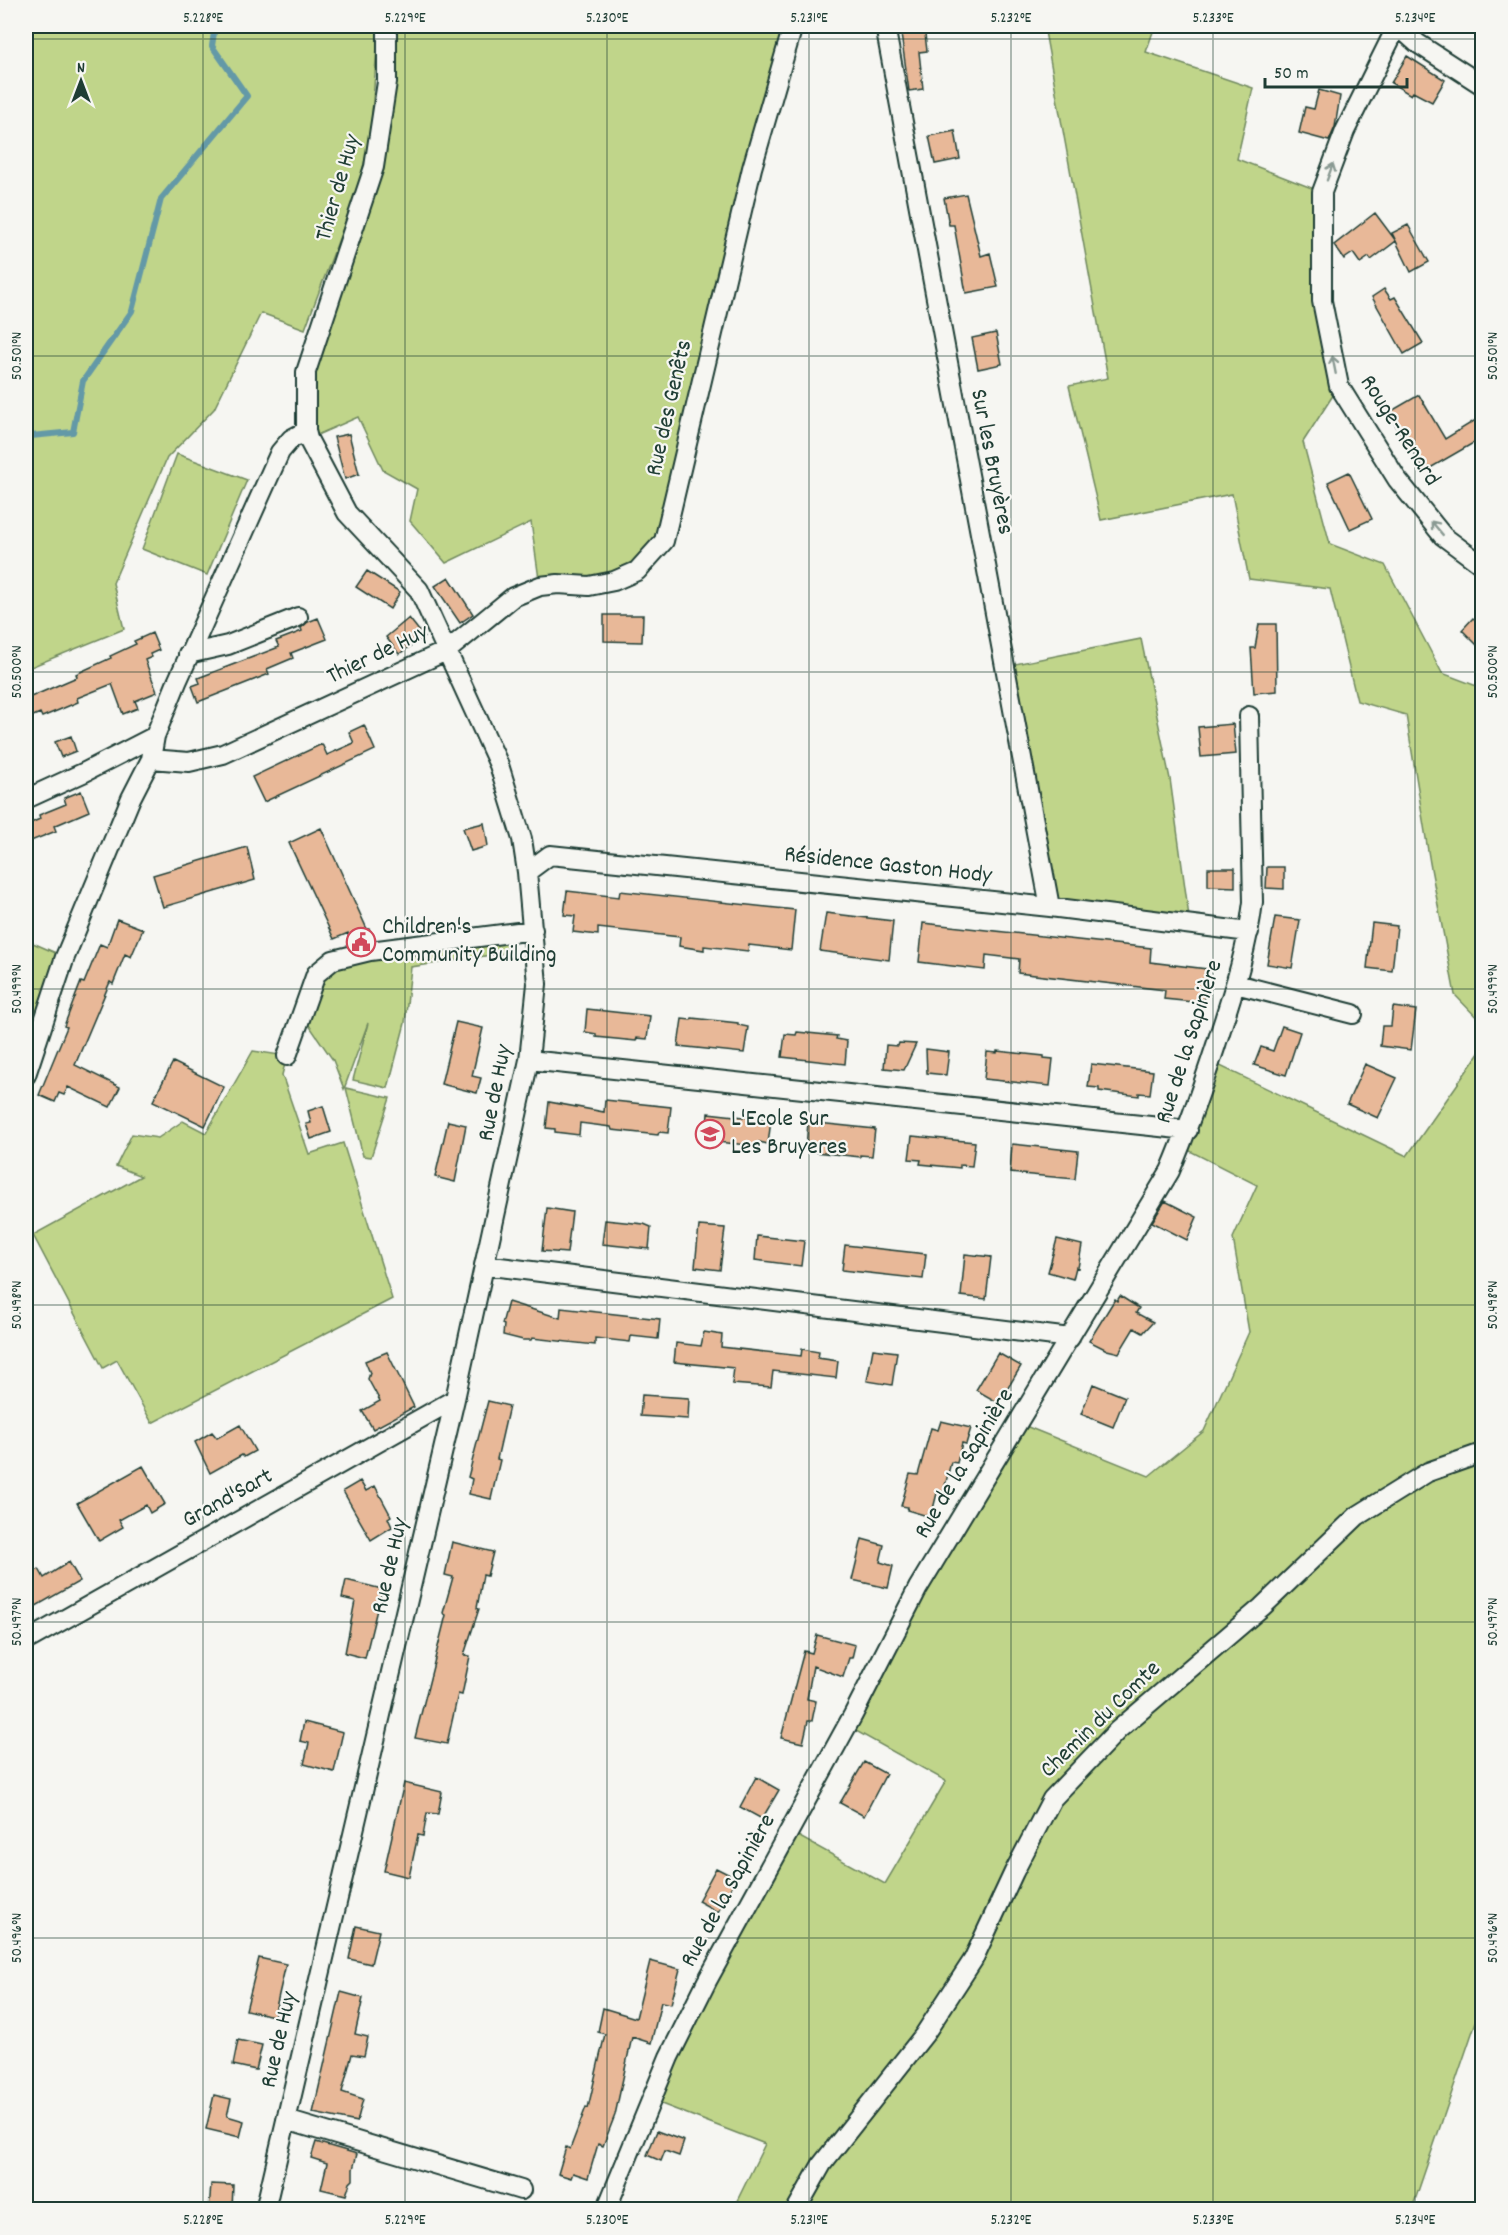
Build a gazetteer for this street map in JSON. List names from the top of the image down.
{
  "streets": {
    "street": [
      "Thier de Huy",
      "Rue des Genêts",
      "Rouge-Renard",
      "Sur les Bruyères",
      "Résidence Gaston Hody",
      "Rue de la Sapinière",
      "Rue de Huy",
      "Grand'Sart",
      "Chemin du Comte"
    ]
  },
  "crossings": [
    ["Thier de Huy", "Rue des Genêts"],
    ["Thier de Huy", "Rue de Huy"],
    ["Rue des Genêts", "Rue de Huy"],
    ["Sur les Bruyères", "Résidence Gaston Hody"],
    ["Résidence Gaston Hody", "Rue de la Sapinière"],
    ["Résidence Gaston Hody", "Rue de Huy"],
    ["Rue de Huy", "Grand'Sart"]
  ],
  "one_way": ["Rouge-Renard"],
  "places": {
    "public building": ["Children's Community Building"],
    "school or university": ["L'Ecole Sur Les Bruyeres"]
  },
  "scale_bar": "50 m",
  "north": "top",
  "coordinates": [
    "5.228°E",
    "5.229°E",
    "5.230°E",
    "5.231°E",
    "5.232°E",
    "5.233°E",
    "5.234°E",
    "50.501°N",
    "50.500°N",
    "50.499°N",
    "50.498°N",
    "50.497°N",
    "50.496°N"
  ]
}
